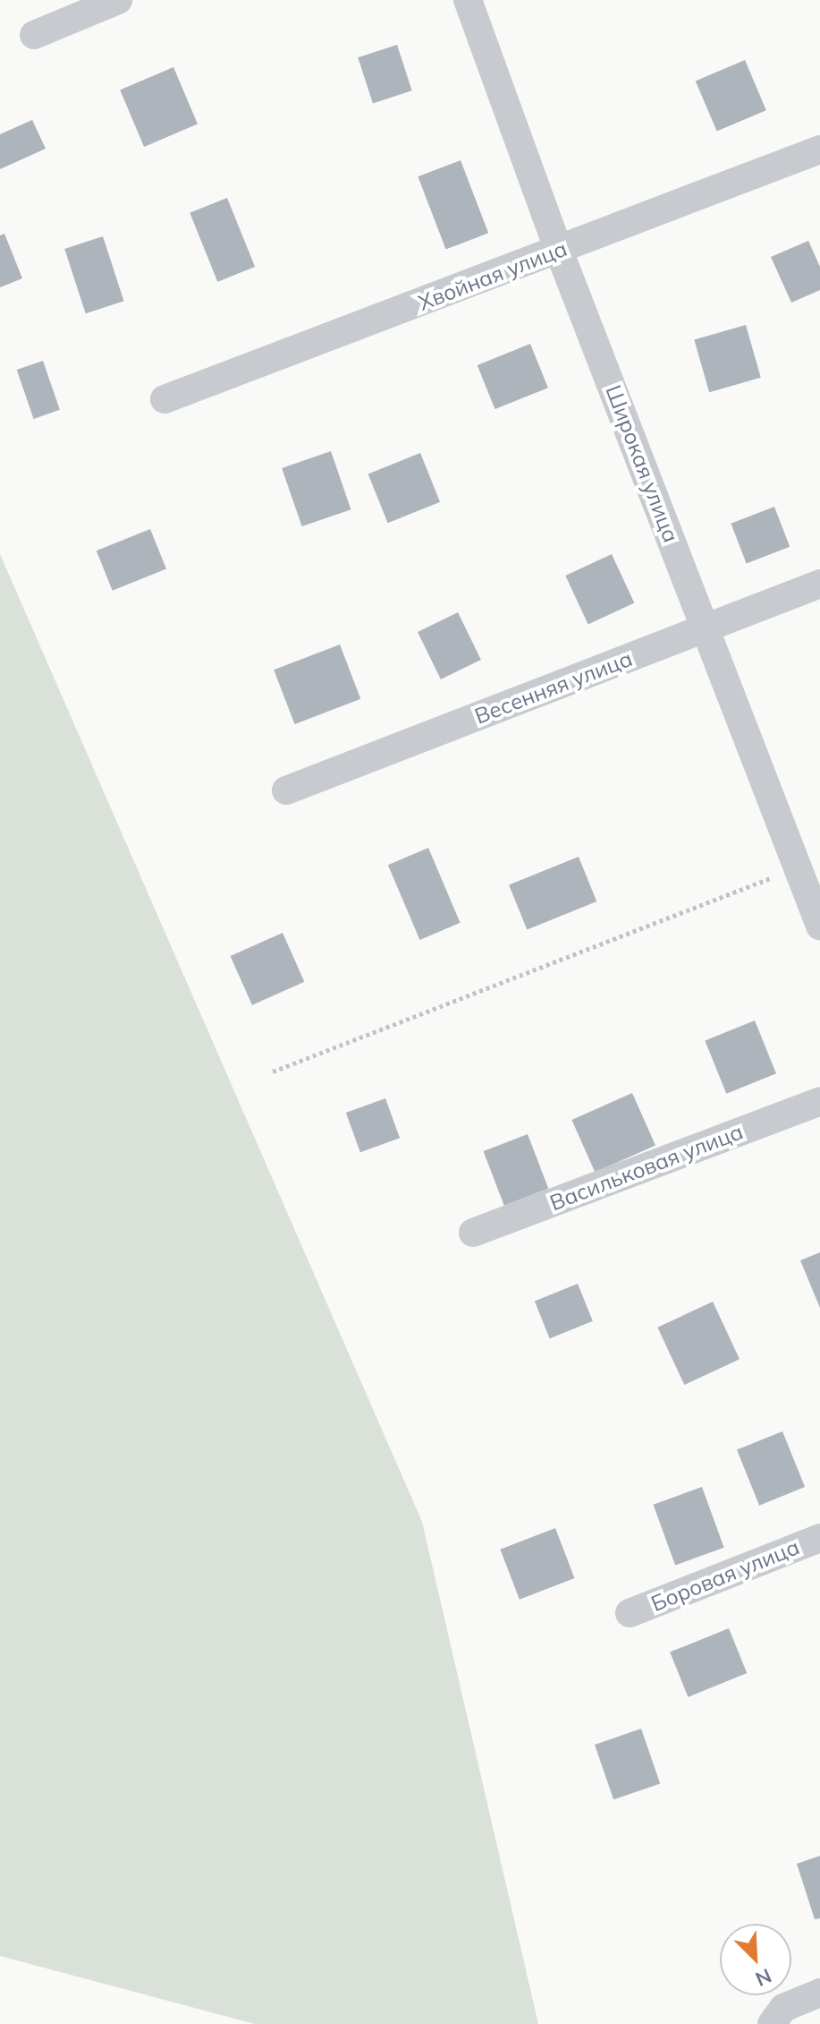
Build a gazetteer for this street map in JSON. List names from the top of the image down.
{
  "streets": {
    "street": [
      "Хвойная улица",
      "Широкая улица",
      "Весенняя улица",
      "Васильковая улица",
      "Боровая улица"
    ]
  },
  "crossings": [
    ["Хвойная улица", "Широкая улица"],
    ["Широкая улица", "Весенняя улица"]
  ],
  "north": "bottom right"
}
